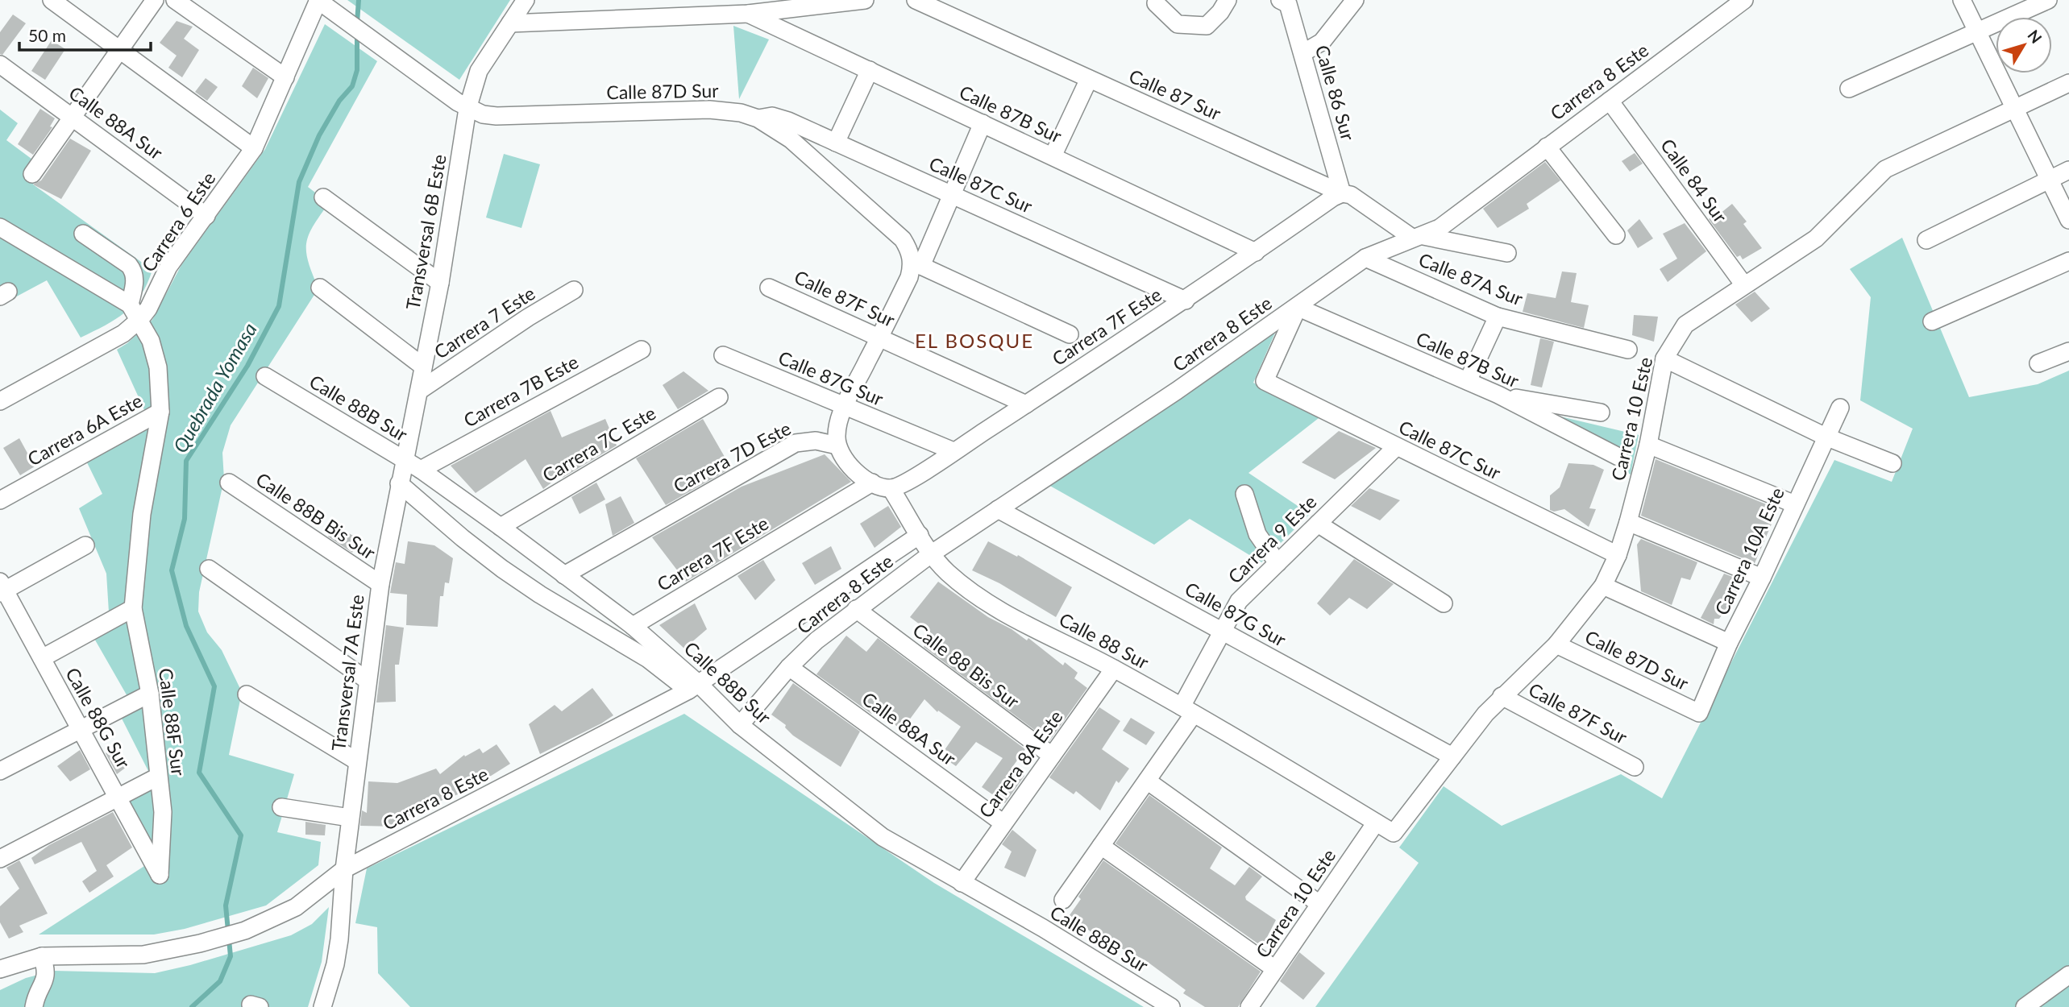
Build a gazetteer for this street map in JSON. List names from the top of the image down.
{
  "streets": {
    "street": [
      "Carrera 8 Este",
      "Calle 87D Sur",
      "Calle 86 Sur",
      "Calle 87 Sur",
      "Calle 87B Sur",
      "Calle 88A Sur",
      "Calle 84 Sur",
      "Calle 87C Sur",
      "Carrera 6 Este",
      "Transversal 6B Este",
      "Calle 87A Sur",
      "Calle 87F Sur",
      "Carrera 7 Este",
      "Carrera 7F Este",
      "Calle 87G Sur",
      "Carrera 7B Este",
      "Calle 88B Sur",
      "Carrera 10 Este",
      "Carrera 6A Este",
      "Carrera 7C Este",
      "Carrera 7D Este",
      "Calle 88B Bis Sur",
      "Carrera 9 Este",
      "Carrera 10A Este",
      "Calle 88 Sur",
      "Calle 88 Bis Sur",
      "Transversal 7A Este",
      "Calle 88G Sur",
      "Calle 88F Sur",
      "Carrera 8A Este"
    ]
  },
  "crossings": [
    ["Carrera 8 Este", "Calle 87 Sur"],
    ["Carrera 8 Este", "Calle 87B Sur"],
    ["Carrera 8 Este", "Calle 88A Sur"],
    ["Carrera 8 Este", "Calle 84 Sur"],
    ["Carrera 8 Este", "Calle 87C Sur"],
    ["Carrera 8 Este", "Calle 87A Sur"],
    ["Carrera 8 Este", "Calle 87G Sur"],
    ["Carrera 8 Este", "Calle 88B Sur"],
    ["Carrera 8 Este", "Calle 88 Sur"],
    ["Carrera 8 Este", "Calle 88 Bis Sur"],
    ["Carrera 8 Este", "Transversal 7A Este"],
    ["Calle 87D Sur", "Calle 87C Sur"],
    ["Calle 87D Sur", "Carrera 6 Este"],
    ["Calle 87D Sur", "Transversal 6B Este"],
    ["Calle 87D Sur", "Carrera 10 Este"],
    ["Calle 87D Sur", "Carrera 10A Este"],
    ["Calle 86 Sur", "Calle 87 Sur"],
    ["Calle 86 Sur", "Carrera 7F Este"],
    ["Calle 87 Sur", "Carrera 7F Este"],
    ["Calle 87B Sur", "Calle 87C Sur"],
    ["Calle 87B Sur", "Carrera 7F Este"],
    ["Calle 88A Sur", "Carrera 6 Este"],
    ["Calle 88A Sur", "Carrera 8A Este"],
    ["Calle 84 Sur", "Carrera 10 Este"],
    ["Calle 87C Sur", "Carrera 7F Este"],
    ["Calle 87C Sur", "Carrera 10 Este"],
    ["Calle 87C Sur", "Carrera 9 Este"],
    ["Transversal 6B Este", "Carrera 7 Este"],
    ["Transversal 6B Este", "Calle 88B Sur"],
    ["Transversal 6B Este", "Transversal 7A Este"],
    ["Calle 87F Sur", "Carrera 7F Este"],
    ["Calle 87F Sur", "Carrera 10 Este"],
    ["Carrera 7F Este", "Calle 87G Sur"],
    ["Carrera 7F Este", "Calle 88B Sur"],
    ["Carrera 7F Este", "Calle 88 Sur"],
    ["Calle 87G Sur", "Carrera 10 Este"],
    ["Calle 87G Sur", "Carrera 9 Este"],
    ["Carrera 7B Este", "Calle 88B Sur"],
    ["Calle 88B Sur", "Carrera 7C Este"],
    ["Calle 88B Sur", "Carrera 7D Este"],
    ["Calle 88B Sur", "Transversal 7A Este"],
    ["Calle 88B Sur", "Carrera 8A Este"],
    ["Carrera 10 Este", "Calle 88 Sur"],
    ["Calle 88B Bis Sur", "Transversal 7A Este"],
    ["Carrera 9 Este", "Calle 88 Sur"],
    ["Calle 88 Sur", "Carrera 8A Este"],
    ["Calle 88 Bis Sur", "Carrera 8A Este"],
    ["Calle 88G Sur", "Calle 88F Sur"]
  ],
  "districts": ["EL BOSQUE"],
  "water": ["Quebrada Yomasa"],
  "scale_bar": "50 m",
  "north": "top right"
}
